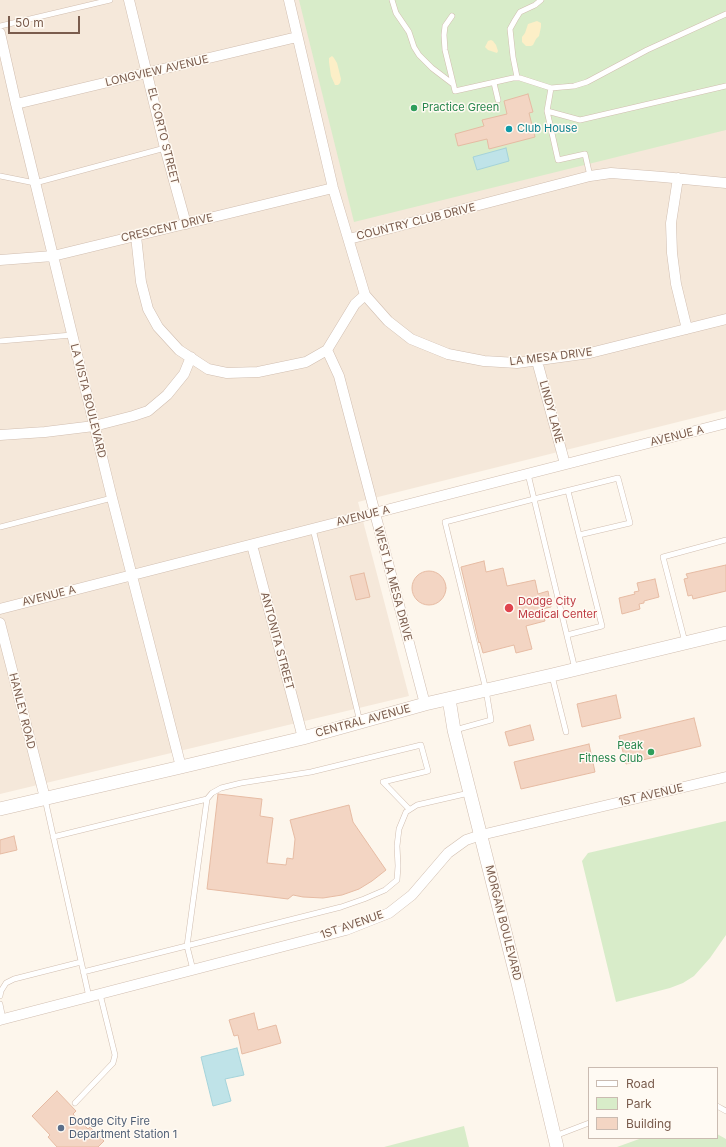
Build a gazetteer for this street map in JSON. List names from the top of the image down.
{
  "streets": {
    "street": [
      "LONGVIEW AVENUE",
      "EL CORTO STREET",
      "COUNTRY CLUB DRIVE",
      "CRESCENT DRIVE",
      "LA MESA DRIVE",
      "LA VISTA BOULEVARD",
      "LINDY LANE",
      "AVENUE A",
      "WEST LA MESA DRIVE",
      "ANTONITA STREET",
      "HANLEY ROAD",
      "CENTRAL AVENUE",
      "1ST AVENUE",
      "MORGAN BOULEVARD"
    ]
  },
  "crossings": [
    ["LONGVIEW AVENUE", "EL CORTO STREET"],
    ["LONGVIEW AVENUE", "COUNTRY CLUB DRIVE"],
    ["LONGVIEW AVENUE", "LA VISTA BOULEVARD"],
    ["EL CORTO STREET", "CRESCENT DRIVE"],
    ["COUNTRY CLUB DRIVE", "CRESCENT DRIVE"],
    ["CRESCENT DRIVE", "LA VISTA BOULEVARD"],
    ["LA MESA DRIVE", "LINDY LANE"],
    ["LA VISTA BOULEVARD", "AVENUE A"],
    ["LA VISTA BOULEVARD", "CENTRAL AVENUE"],
    ["LINDY LANE", "AVENUE A"],
    ["AVENUE A", "WEST LA MESA DRIVE"],
    ["AVENUE A", "ANTONITA STREET"],
    ["WEST LA MESA DRIVE", "CENTRAL AVENUE"],
    ["ANTONITA STREET", "CENTRAL AVENUE"],
    ["HANLEY ROAD", "CENTRAL AVENUE"],
    ["CENTRAL AVENUE", "MORGAN BOULEVARD"],
    ["1ST AVENUE", "MORGAN BOULEVARD"]
  ],
  "places": [
    "Practice Green",
    "Club House",
    "Dodge City Medical Center",
    "Peak Fitness Club",
    "Dodge City Fire Department Station 1"
  ],
  "legend": ["Road", "Park", "Building"],
  "scale_bar": "50 m"
}
